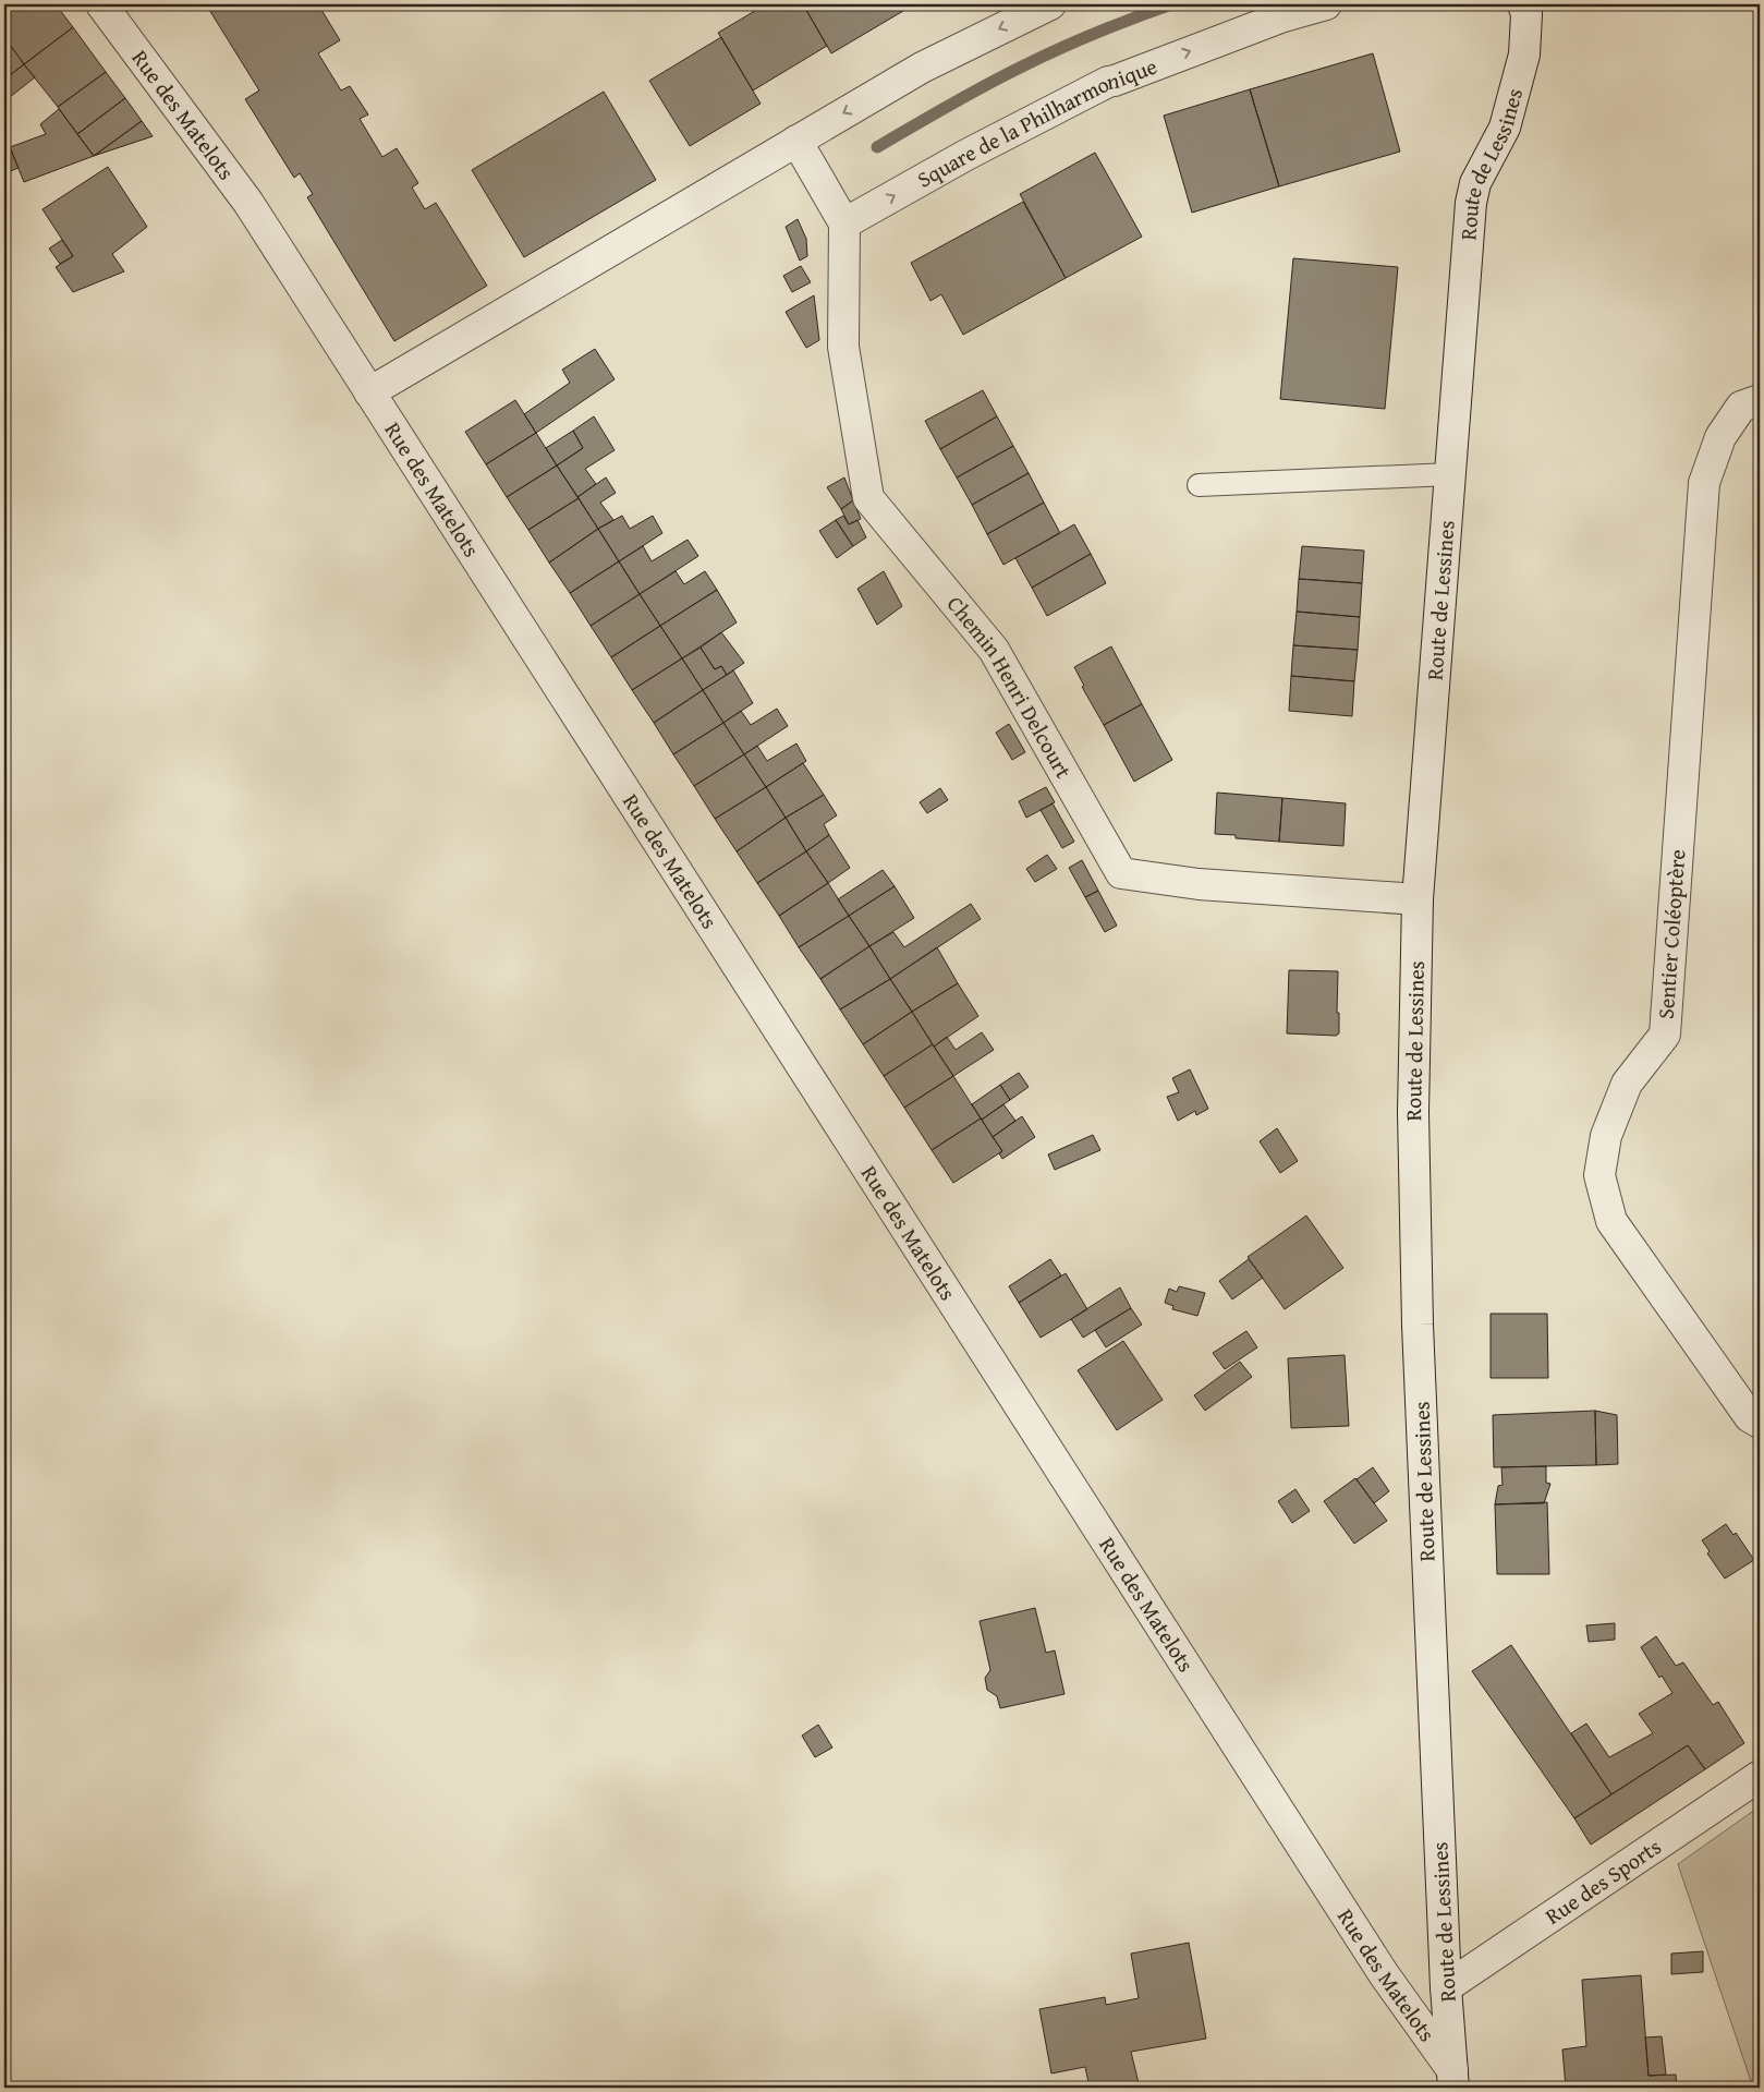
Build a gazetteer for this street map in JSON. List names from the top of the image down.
{
  "streets": {
    "street": [
      "Rue des Matelots",
      "Square de la Philharmonique",
      "Route de Lessines",
      "Chemin Henri Delcourt",
      "Sentier Coléoptère",
      "Rue des Sports"
    ]
  },
  "crossings": [
    ["Rue des Matelots", "Route de Lessines"],
    ["Square de la Philharmonique", "Chemin Henri Delcourt"],
    ["Route de Lessines", "Chemin Henri Delcourt"],
    ["Route de Lessines", "Rue des Sports"]
  ]
}
